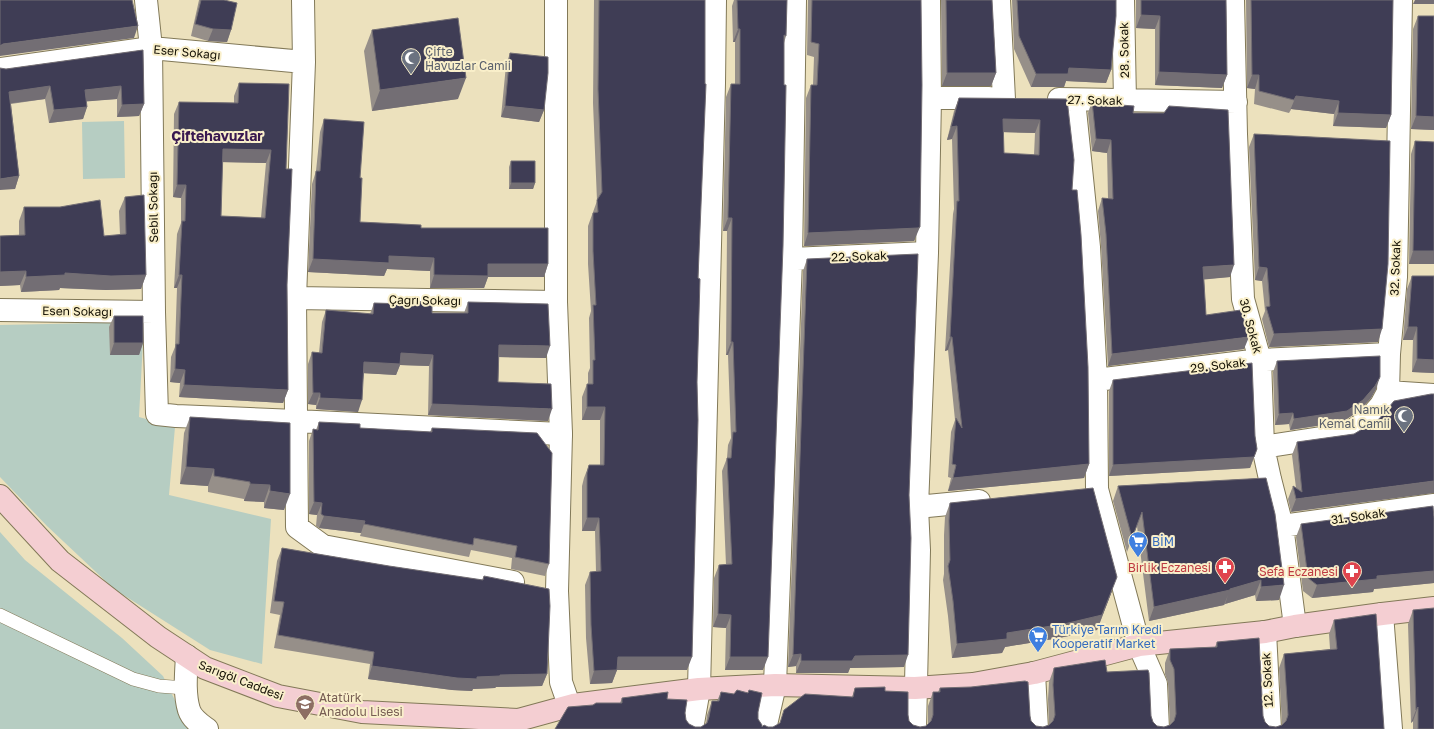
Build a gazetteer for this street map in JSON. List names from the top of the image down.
{
  "streets": {
    "main road": ["Sarıgöl Caddesi"],
    "street": [
      "28. Sokak",
      "Eser Sokağı",
      "27. Sokak",
      "Sebil Sokağı",
      "22. Sokak",
      "32. Sokak",
      "Çağrı Sokağı",
      "Esen Sokağı",
      "30. Sokak",
      "29. Sokak",
      "31. Sokak",
      "12. Sokak"
    ]
  },
  "crossings": [
    ["28. Sokak", "27. Sokak"],
    ["Eser Sokağı", "Sebil Sokağı"],
    ["27. Sokak", "30. Sokak"],
    ["Sebil Sokağı", "Esen Sokağı"],
    ["32. Sokak", "29. Sokak"],
    ["30. Sokak", "29. Sokak"],
    ["30. Sokak", "31. Sokak"],
    ["30. Sokak", "Sarıgöl Caddesi"],
    ["Sarıgöl Caddesi", "12. Sokak"]
  ],
  "districts": ["Çiftehavuzlar"],
  "places": {
    "mosque": ["Çifte Havuzlar Camii", "Namık Kemal Camii"],
    "supermarket": ["BİM", "Türkiye Tarım Kredi Kooperatif Market"],
    "pharmacy": ["Birlik Eczanesi", "Sefa Eczanesi"],
    "school or university": ["Atatürk Anadolu Lisesi"]
  }
}
